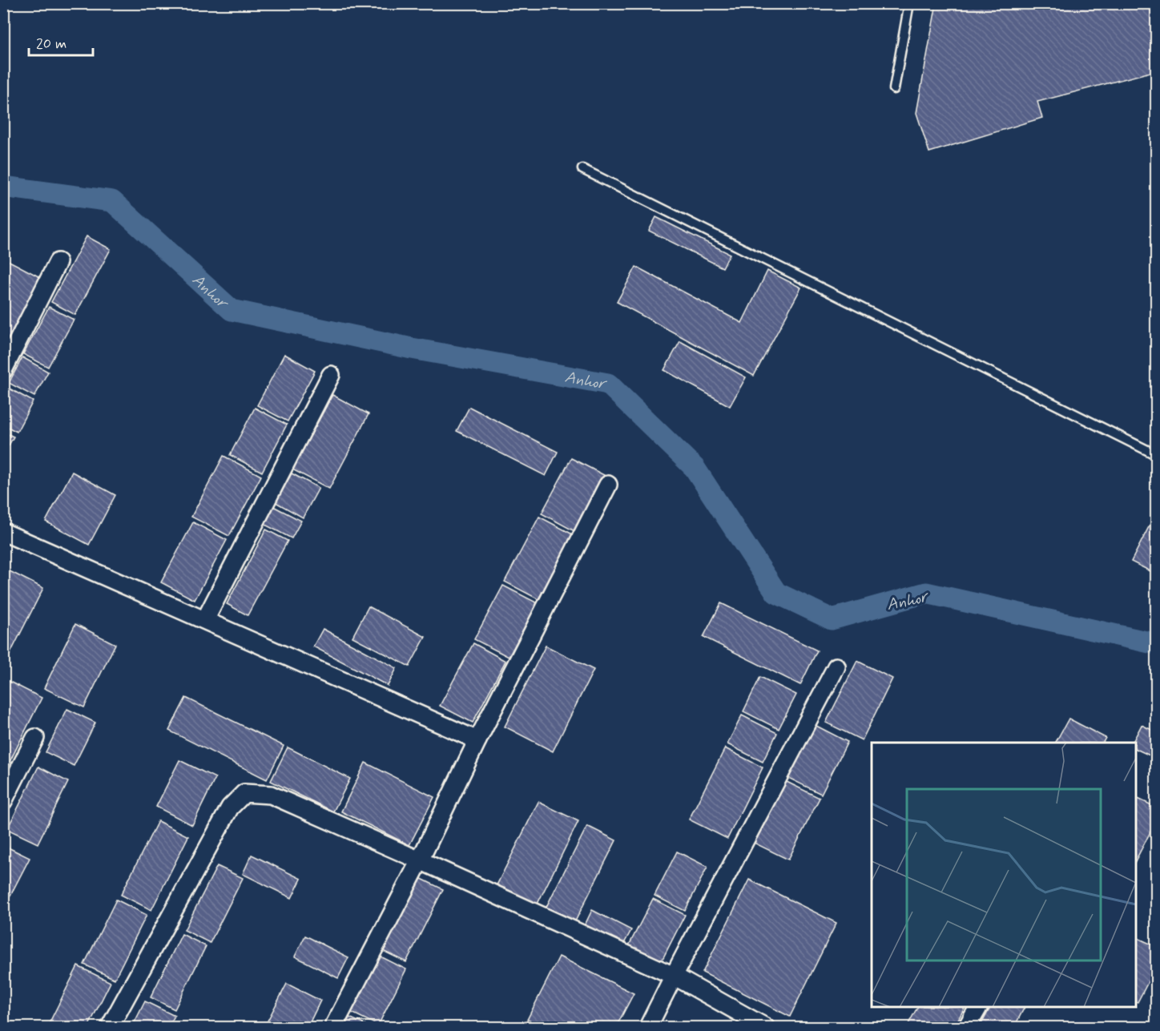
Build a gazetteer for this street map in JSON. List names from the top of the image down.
{
  "water": ["Anhor"],
  "scale_bar": "20 m"
}
